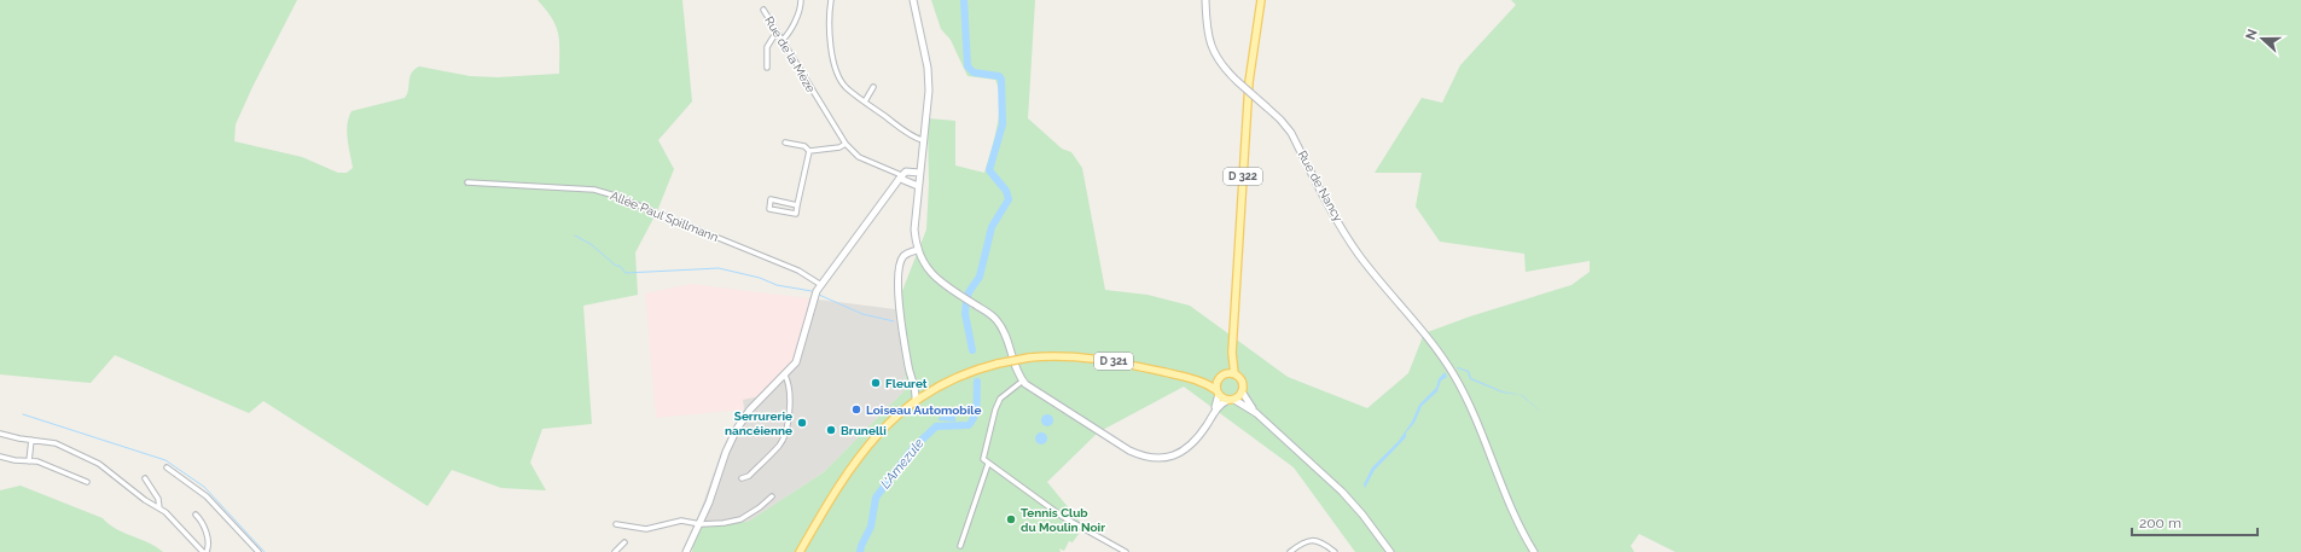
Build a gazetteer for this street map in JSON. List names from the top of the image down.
{
  "streets": {
    "main road": ["D 322", "D 321"],
    "street": ["Rue de la Mèze", "Rue de Nancy", "Allée Paul Spillmann"]
  },
  "crossings": [
    ["D 322", "D 321"]
  ],
  "water": ["L'Amezule"],
  "places": [
    "Fleuret",
    "Loiseau Automobile",
    "Serrurerie nancéienne",
    "Brunelli",
    "Tennis Club du Moulin Noir"
  ],
  "scale_bar": "200 m",
  "north": "left"
}
